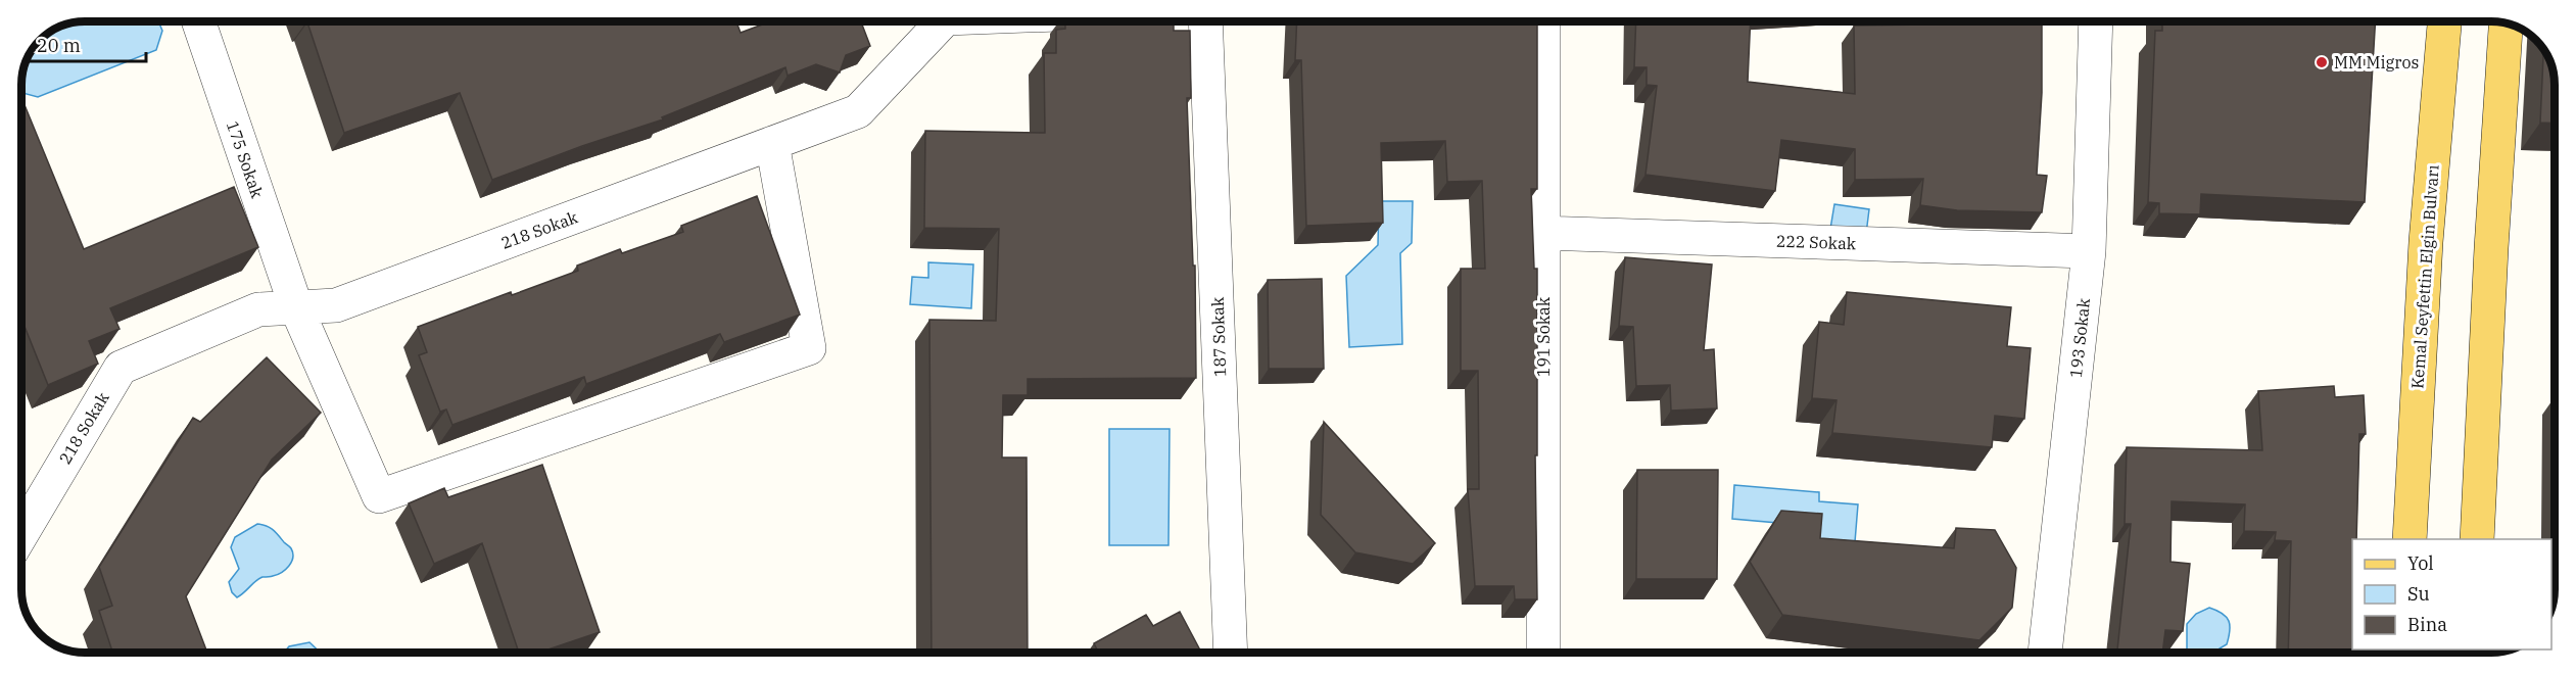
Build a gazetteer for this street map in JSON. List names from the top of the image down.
{
  "streets": {
    "main road": ["Kemal Seyfettin Elgin Bulvarı"],
    "street": [
      "175 Sokak",
      "218 Sokak",
      "222 Sokak",
      "187 Sokak",
      "191 Sokak",
      "193 Sokak"
    ]
  },
  "crossings": [
    ["175 Sokak", "218 Sokak"],
    ["222 Sokak", "191 Sokak"],
    ["222 Sokak", "193 Sokak"]
  ],
  "places": ["MM Migros"],
  "legend": ["Yol", "Su", "Bina"],
  "scale_bar": "20 m"
}
